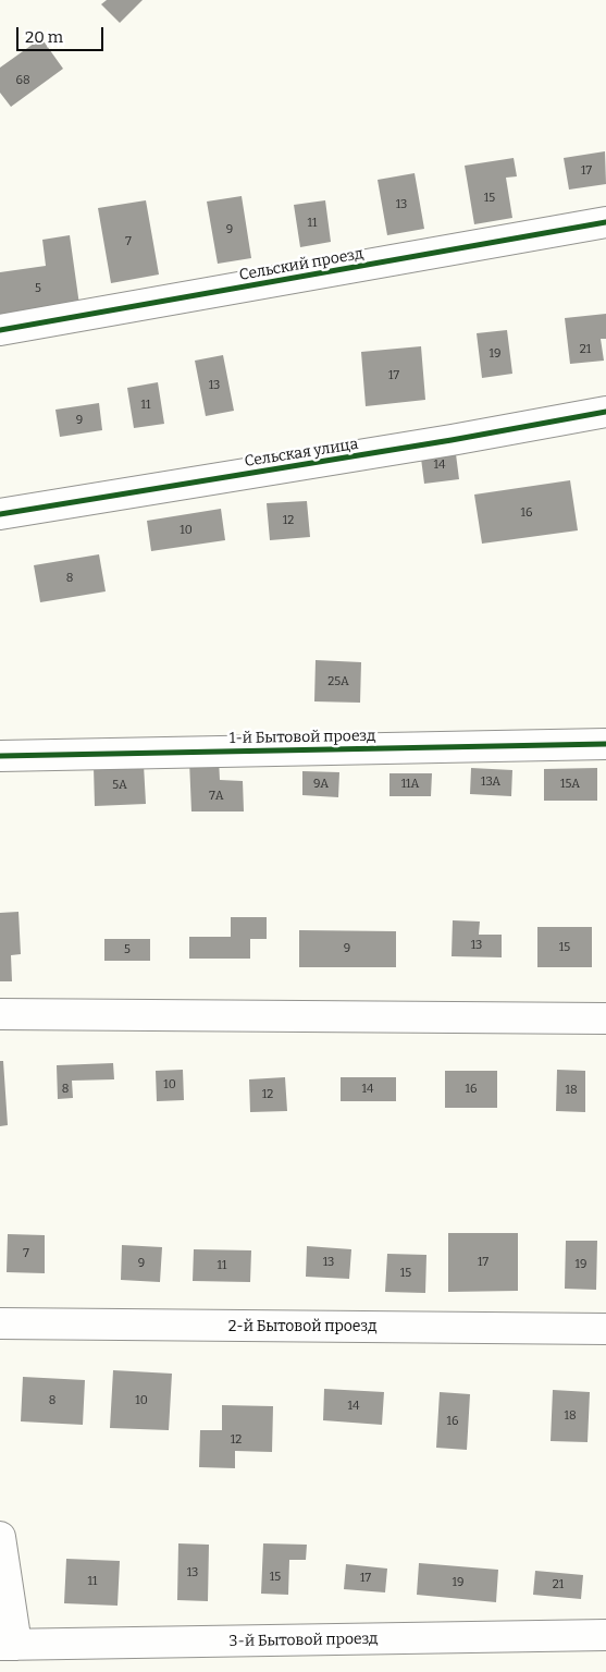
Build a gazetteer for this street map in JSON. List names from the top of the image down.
{
  "streets": {
    "street": [
      "Сельский проезд",
      "Сельская улица",
      "1-й Бытовой проезд",
      "2-й Бытовой проезд",
      "3-й Бытовой проезд"
    ]
  },
  "house_numbers": [
    "68",
    "17",
    "15",
    "13",
    "11",
    "9",
    "7",
    "5",
    "21",
    "19",
    "17",
    "13",
    "11",
    "9",
    "14",
    "16",
    "12",
    "10",
    "8",
    "25А",
    "13А",
    "9А",
    "11А",
    "15А",
    "5А",
    "7А",
    "13",
    "15",
    "9",
    "5",
    "10",
    "8",
    "14",
    "16",
    "18",
    "12",
    "7",
    "13",
    "17",
    "9",
    "19",
    "11",
    "15",
    "8",
    "10",
    "14",
    "18",
    "16",
    "12",
    "13",
    "15",
    "17",
    "11",
    "19",
    "21"
  ],
  "scale_bar": "20 m"
}
